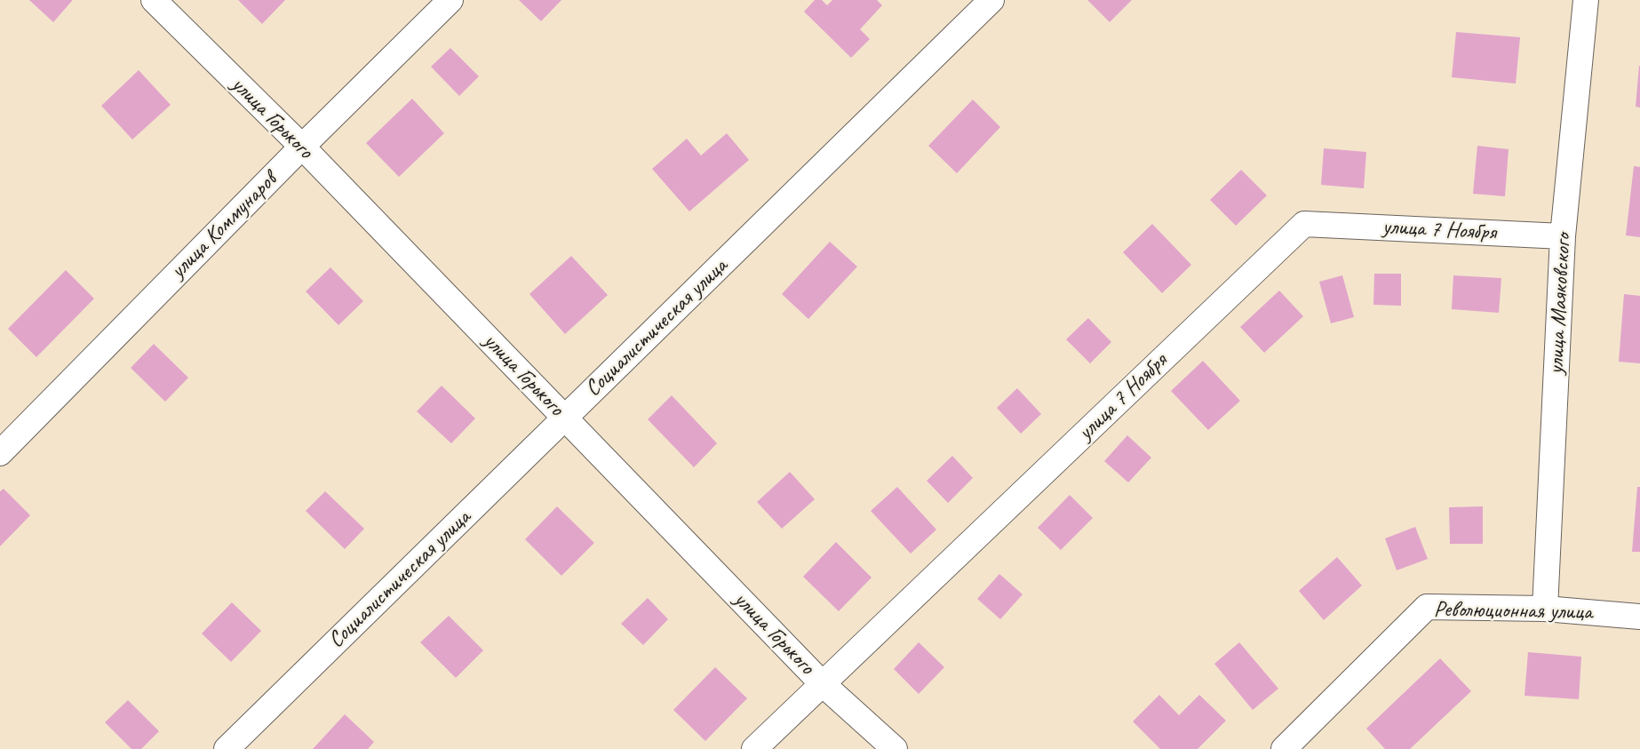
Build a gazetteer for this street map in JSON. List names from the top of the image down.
{
  "streets": {
    "street": [
      "улица Горького",
      "улица Коммунаров",
      "улица 7 Ноября",
      "улица Маяковского",
      "Социалистическая улица",
      "Революционная улица"
    ]
  },
  "crossings": [
    ["улица Горького", "улица Коммунаров"],
    ["улица Горького", "улица 7 Ноября"],
    ["улица Горького", "Социалистическая улица"],
    ["улица 7 Ноября", "улица Маяковского"],
    ["улица Маяковского", "Революционная улица"]
  ]
}
